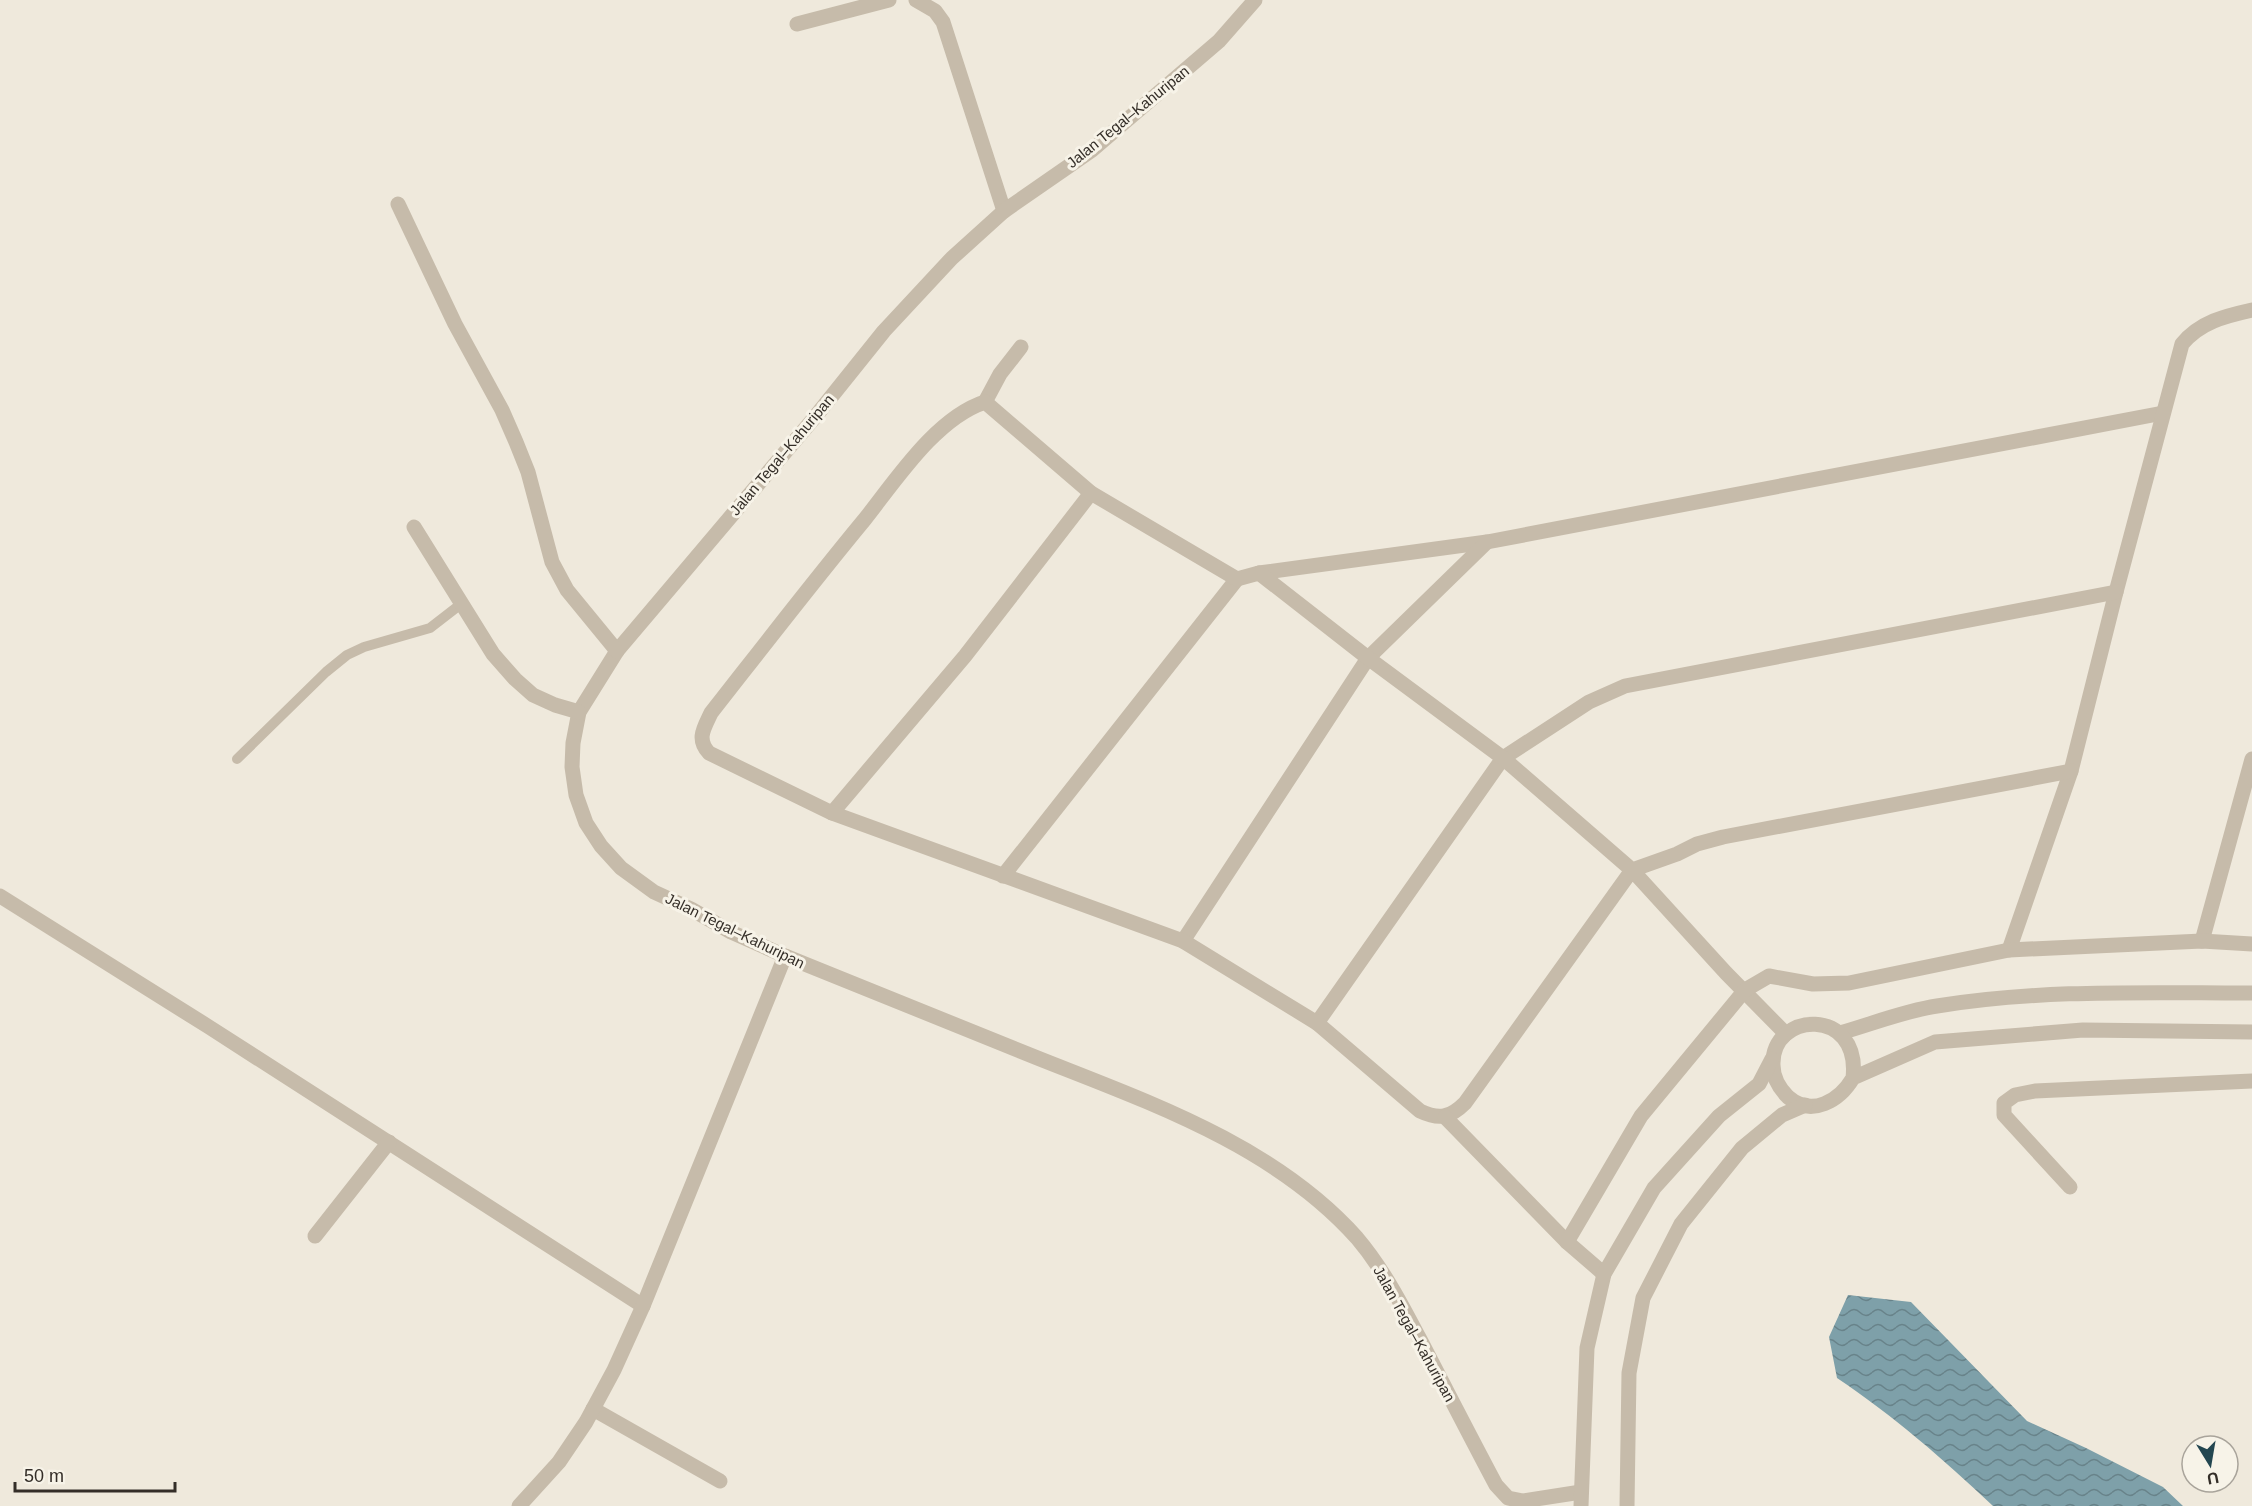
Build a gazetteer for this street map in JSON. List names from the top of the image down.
{
  "streets": {
    "street": ["Jalan Tegal–Kahuripan"]
  },
  "scale_bar": "50 m",
  "north": "bottom"
}
